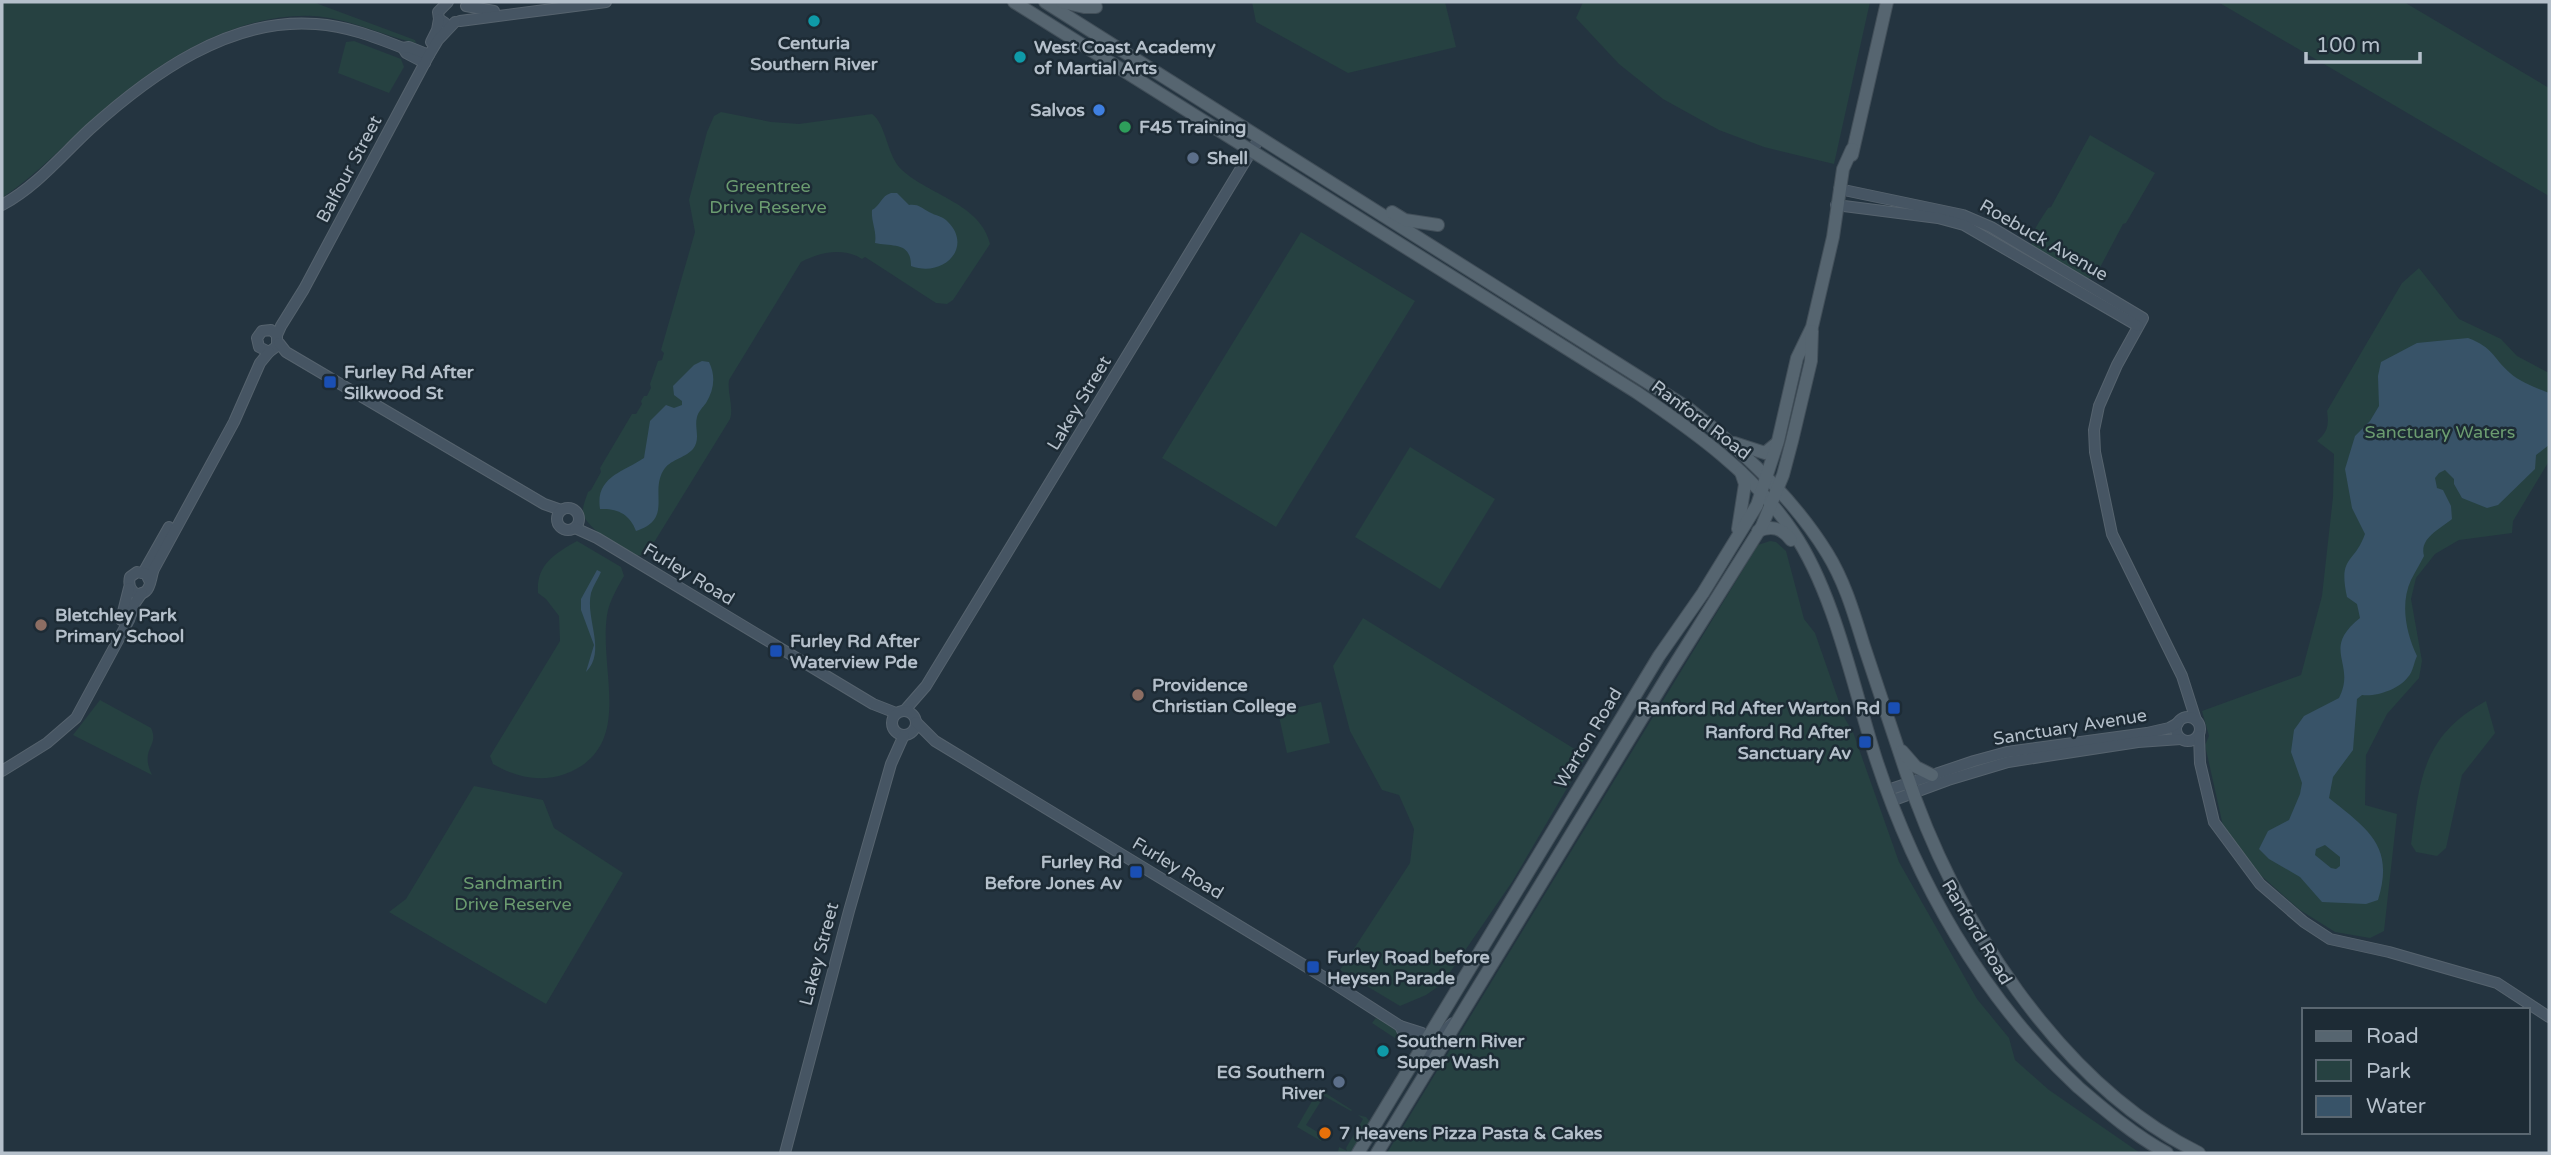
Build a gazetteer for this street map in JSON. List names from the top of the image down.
{
  "streets": {
    "main road": ["Ranford Road", "Warton Road"],
    "street": [
      "Balfour Street",
      "Roebuck Avenue",
      "Lakey Street",
      "Furley Road",
      "Sanctuary Avenue"
    ]
  },
  "crossings": [
    ["Balfour Street", "Furley Road"],
    ["Roebuck Avenue", "Warton Road"],
    ["Lakey Street", "Ranford Road"],
    ["Lakey Street", "Furley Road"],
    ["Ranford Road", "Sanctuary Avenue"],
    ["Ranford Road", "Warton Road"],
    ["Furley Road", "Warton Road"]
  ],
  "parks": ["Greentree Drive Reserve", "Sanctuary Waters", "Sandmartin Drive Reserve"],
  "places": {
    "other": [
      "Centuria Southern River",
      "West Coast Academy of Martial Arts",
      "Salvos",
      "F45 Training",
      "Shell",
      "Bletchley Park Primary School",
      "Providence Christian College",
      "Southern River Super Wash",
      "EG Southern River",
      "7 Heavens Pizza Pasta & Cakes"
    ],
    "transit": [
      "Furley Rd After Silkwood St",
      "Furley Rd After Waterview Pde",
      "Ranford Rd After Warton Rd",
      "Ranford Rd After Sanctuary Av",
      "Furley Rd Before Jones Av",
      "Furley Road before Heysen Parade"
    ]
  },
  "legend": ["Road", "Park", "Water"],
  "scale_bar": "100 m"
}
